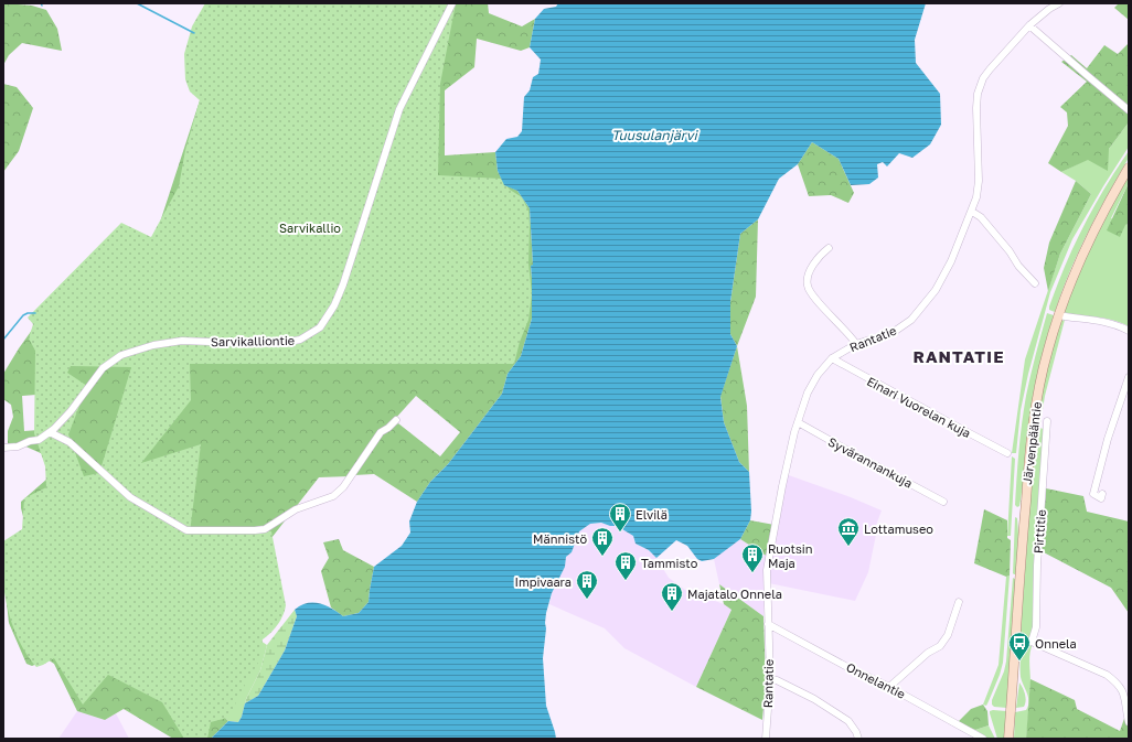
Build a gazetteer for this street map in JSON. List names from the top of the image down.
{
  "streets": {
    "main road": ["Järvenpääntie"],
    "street": [
      "Rantatie",
      "Sarvikalliontie",
      "Einari Vuorelan kuja",
      "Syvärannankuja",
      "Pirttitie",
      "Onnelantie"
    ]
  },
  "crossings": [
    ["Rantatie", "Einari Vuorelan kuja"],
    ["Rantatie", "Syvärannankuja"],
    ["Rantatie", "Onnelantie"]
  ],
  "districts": ["RANTATIE"],
  "water": ["Tuusulanjärvi"],
  "parks": ["Sarvikallio"],
  "places": {
    "building": [
      "Elvilä",
      "Männistö",
      "Ruotsin Maja",
      "Tammisto",
      "Impivaara",
      "Majatalo Onnela"
    ],
    "museum": ["Lottamuseo"],
    "bus stop": ["Onnela"]
  }
}
